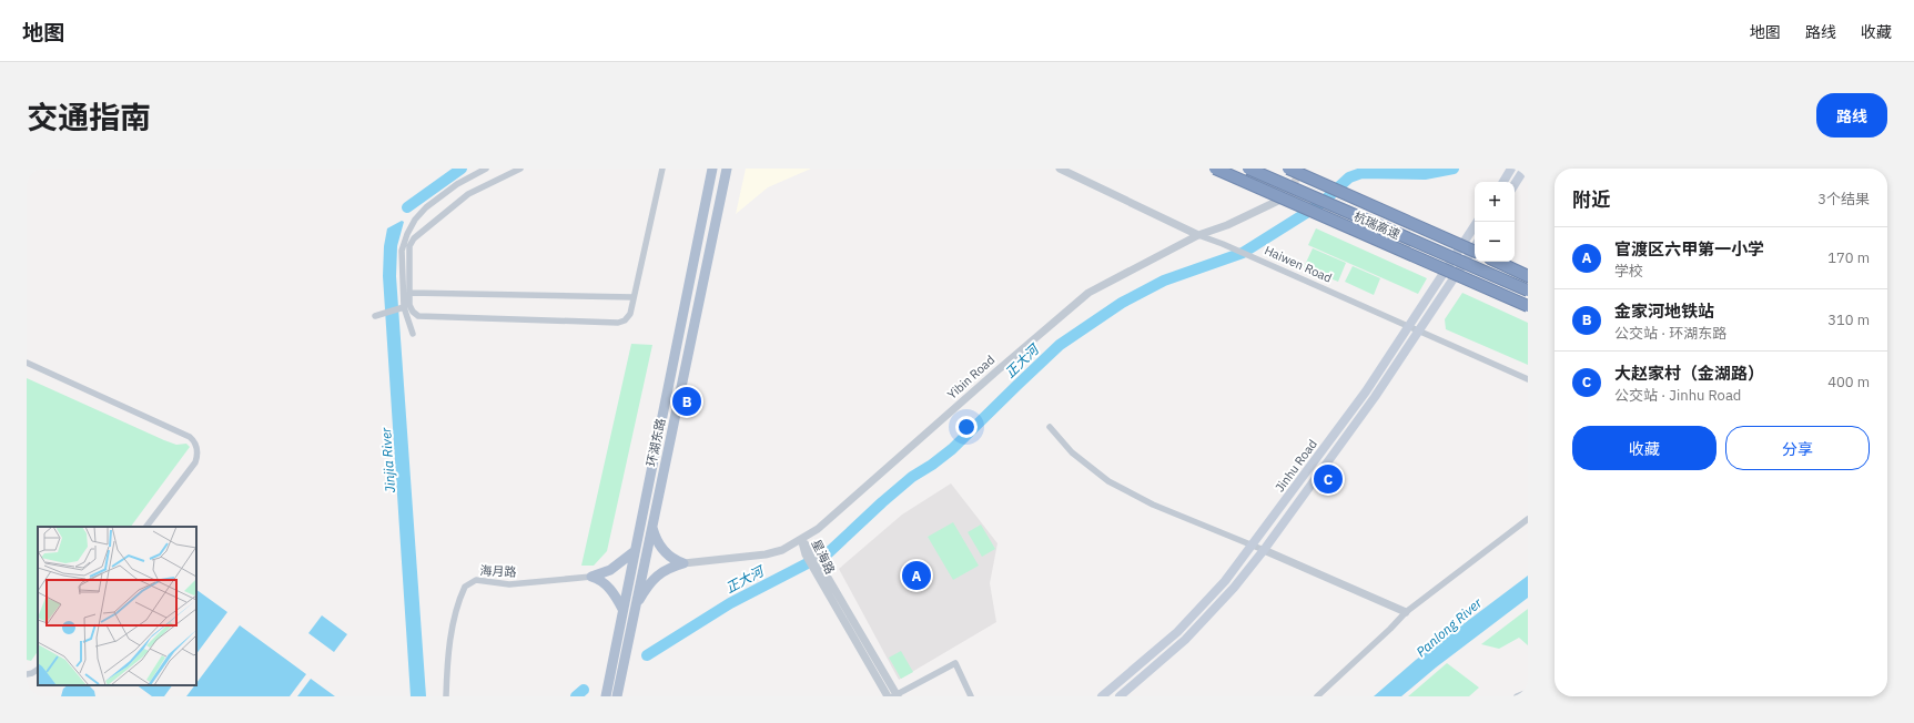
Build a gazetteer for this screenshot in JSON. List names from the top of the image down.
{
  "streets": {
    "highway": ["杭瑞高速"],
    "main road": ["环湖东路", "Jinhu Road"],
    "street": [
      "Haiwen Road",
      "Yibin Road",
      "星海路",
      "海月路"
    ]
  },
  "crossings": [
    ["Haiwen Road", "Yibin Road"],
    ["Haiwen Road", "Jinhu Road"],
    ["Yibin Road", "星海路"]
  ],
  "water": ["正大河", "Jinjia River", "Panlong River"],
  "page": {
    "header": "地图",
    "nav": ["地图", "路线", "收藏"],
    "title": "交通指南",
    "buttons": [
      "路线",
      ["收藏", "分享"]
    ],
    "heading": ["附近", "3个结果"],
    "map_buttons": ["+", "−"],
    "list": [
      {
        "mark": "A",
        "name": "官渡区六甲第一小学",
        "note": "学校",
        "value": "170 m"
      },
      {
        "mark": "B",
        "name": "金家河地铁站",
        "note": "公交站 · 环湖东路",
        "value": "310 m"
      },
      {
        "mark": "C",
        "name": "大赵家村（金湖路）",
        "note": "公交站 · Jinhu Road",
        "value": "400 m"
      }
    ],
    "pins": ["B", "C", "A"]
  }
}
